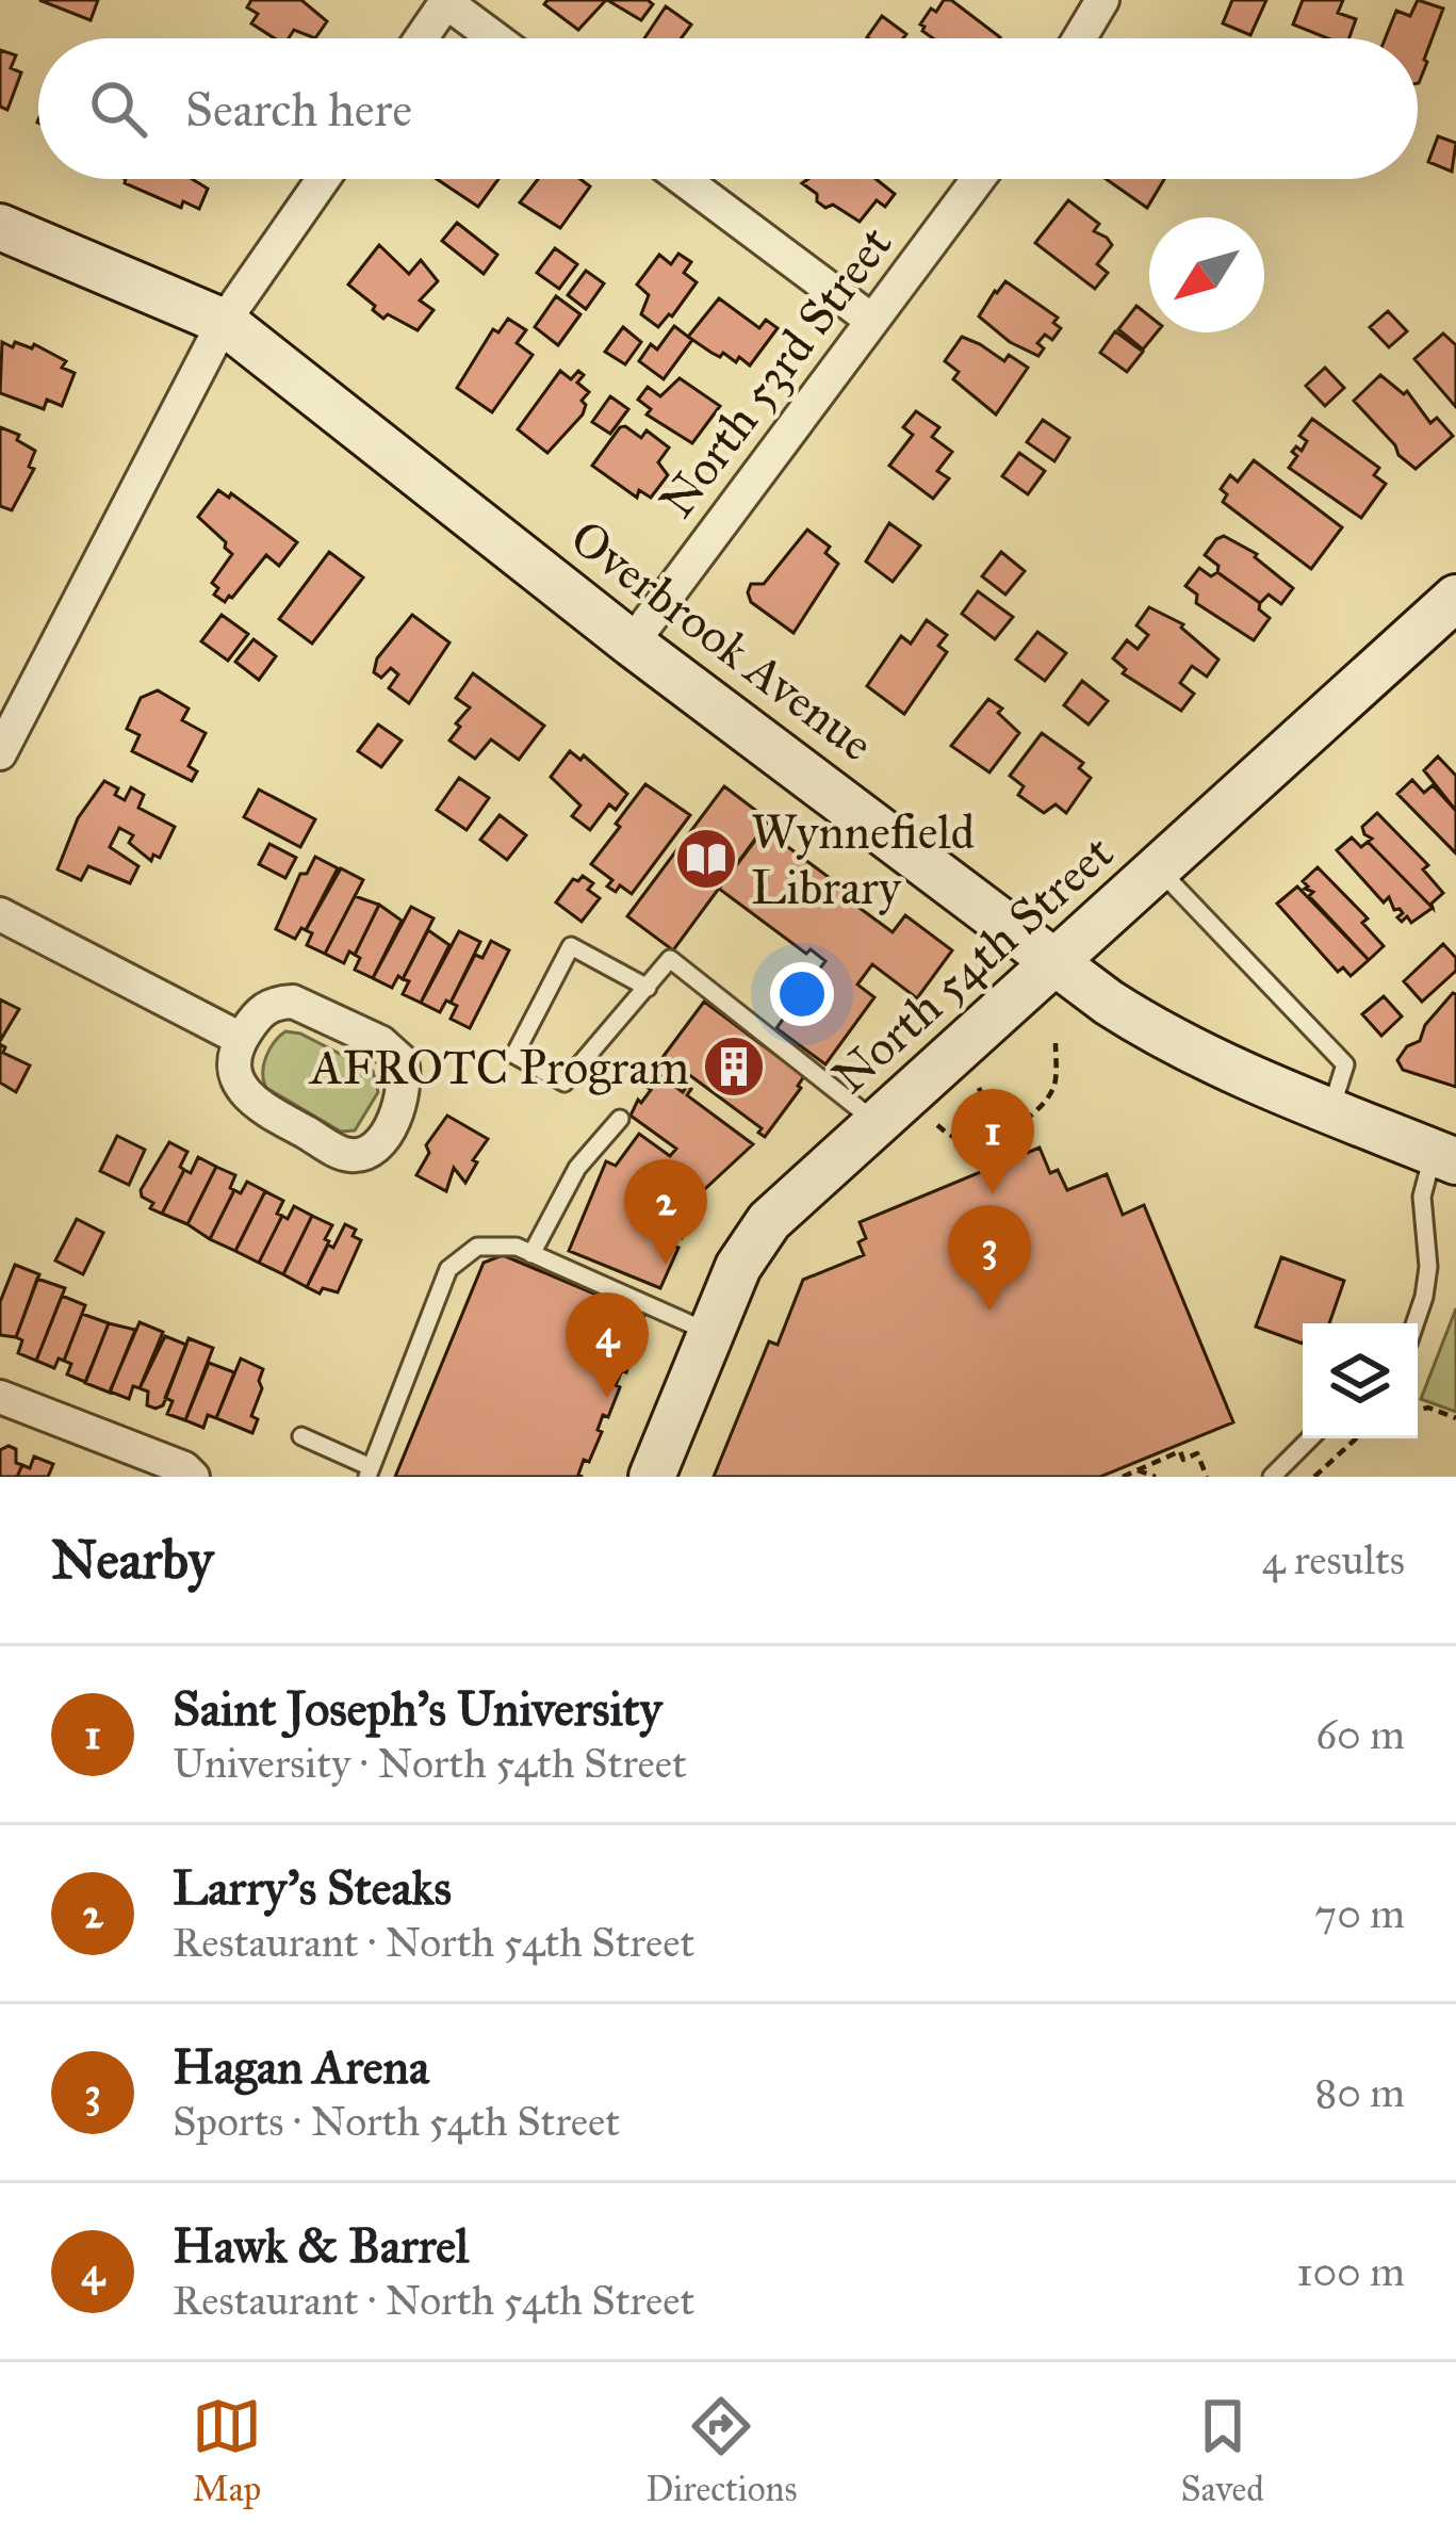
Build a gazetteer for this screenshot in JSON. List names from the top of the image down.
{
  "streets": {
    "street": ["North 53rd Street", "Overbrook Avenue", "North 54th Street"]
  },
  "crossings": [
    ["North 53rd Street", "Overbrook Avenue"],
    ["Overbrook Avenue", "North 54th Street"]
  ],
  "places": {
    "library": ["Wynnefield Library"],
    "building": ["AFROTC Program"]
  },
  "north": "bottom left",
  "page": {
    "search": "Search here",
    "pins": [
      "1",
      "2",
      "3",
      "4"
    ],
    "heading": ["Nearby", "4 results"],
    "list": [
      {
        "mark": "1",
        "name": "Saint Joseph's University",
        "note": "University · North 54th Street",
        "value": "60 m"
      },
      {
        "mark": "2",
        "name": "Larry's Steaks",
        "note": "Restaurant · North 54th Street",
        "value": "70 m"
      },
      {
        "mark": "3",
        "name": "Hagan Arena",
        "note": "Sports · North 54th Street",
        "value": "80 m"
      },
      {
        "mark": "4",
        "name": "Hawk & Barrel",
        "note": "Restaurant · North 54th Street",
        "value": "100 m"
      }
    ],
    "nav": ["Map", "Directions", "Saved"]
  }
}
